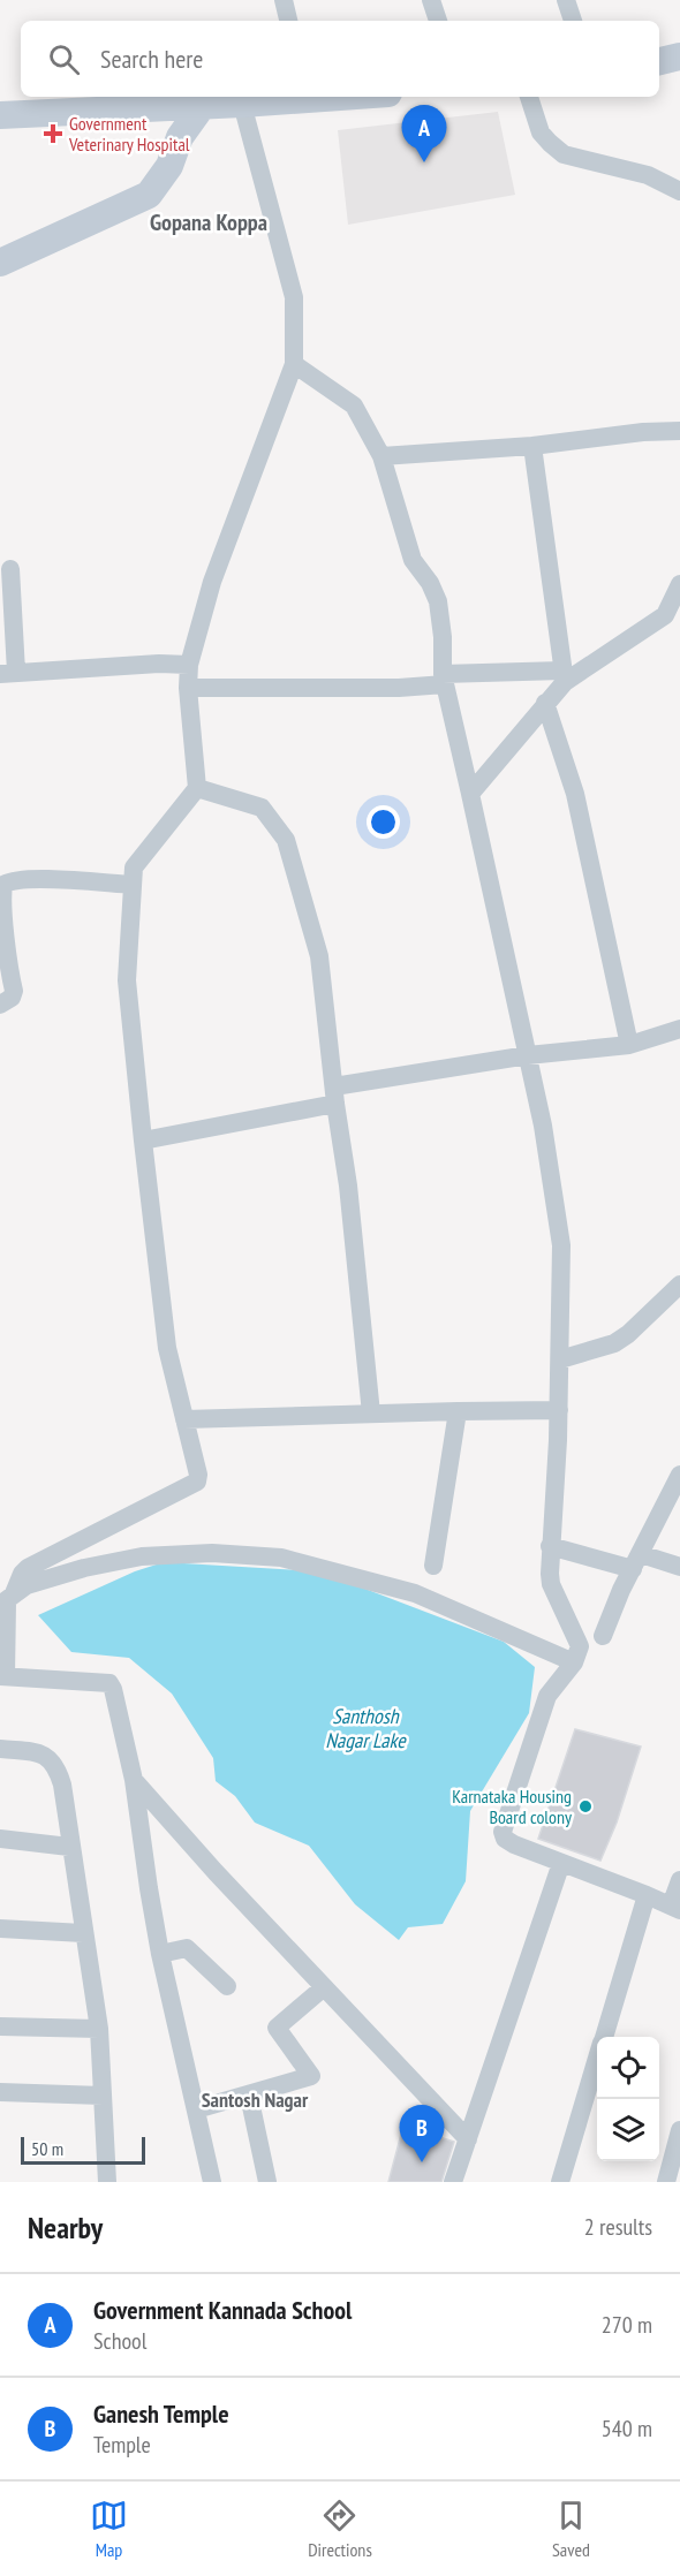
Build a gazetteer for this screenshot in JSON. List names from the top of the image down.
{
  "districts": ["Gopana Koppa", "Santosh Nagar"],
  "water": ["Santhosh Nagar Lake"],
  "places": {
    "health": ["Government Veterinary Hospital"],
    "other": ["Karnataka Housing Board colony"]
  },
  "scale_bar": "50 m",
  "page": {
    "search": "Search here",
    "pins": ["A", "B"],
    "scale": "50 m",
    "heading": ["Nearby", "2 results"],
    "list": [
      {
        "mark": "A",
        "name": "Government Kannada School",
        "note": "School",
        "value": "270 m"
      },
      {
        "mark": "B",
        "name": "Ganesh Temple",
        "note": "Temple",
        "value": "540 m"
      }
    ],
    "nav": ["Map", "Directions", "Saved"]
  }
}
